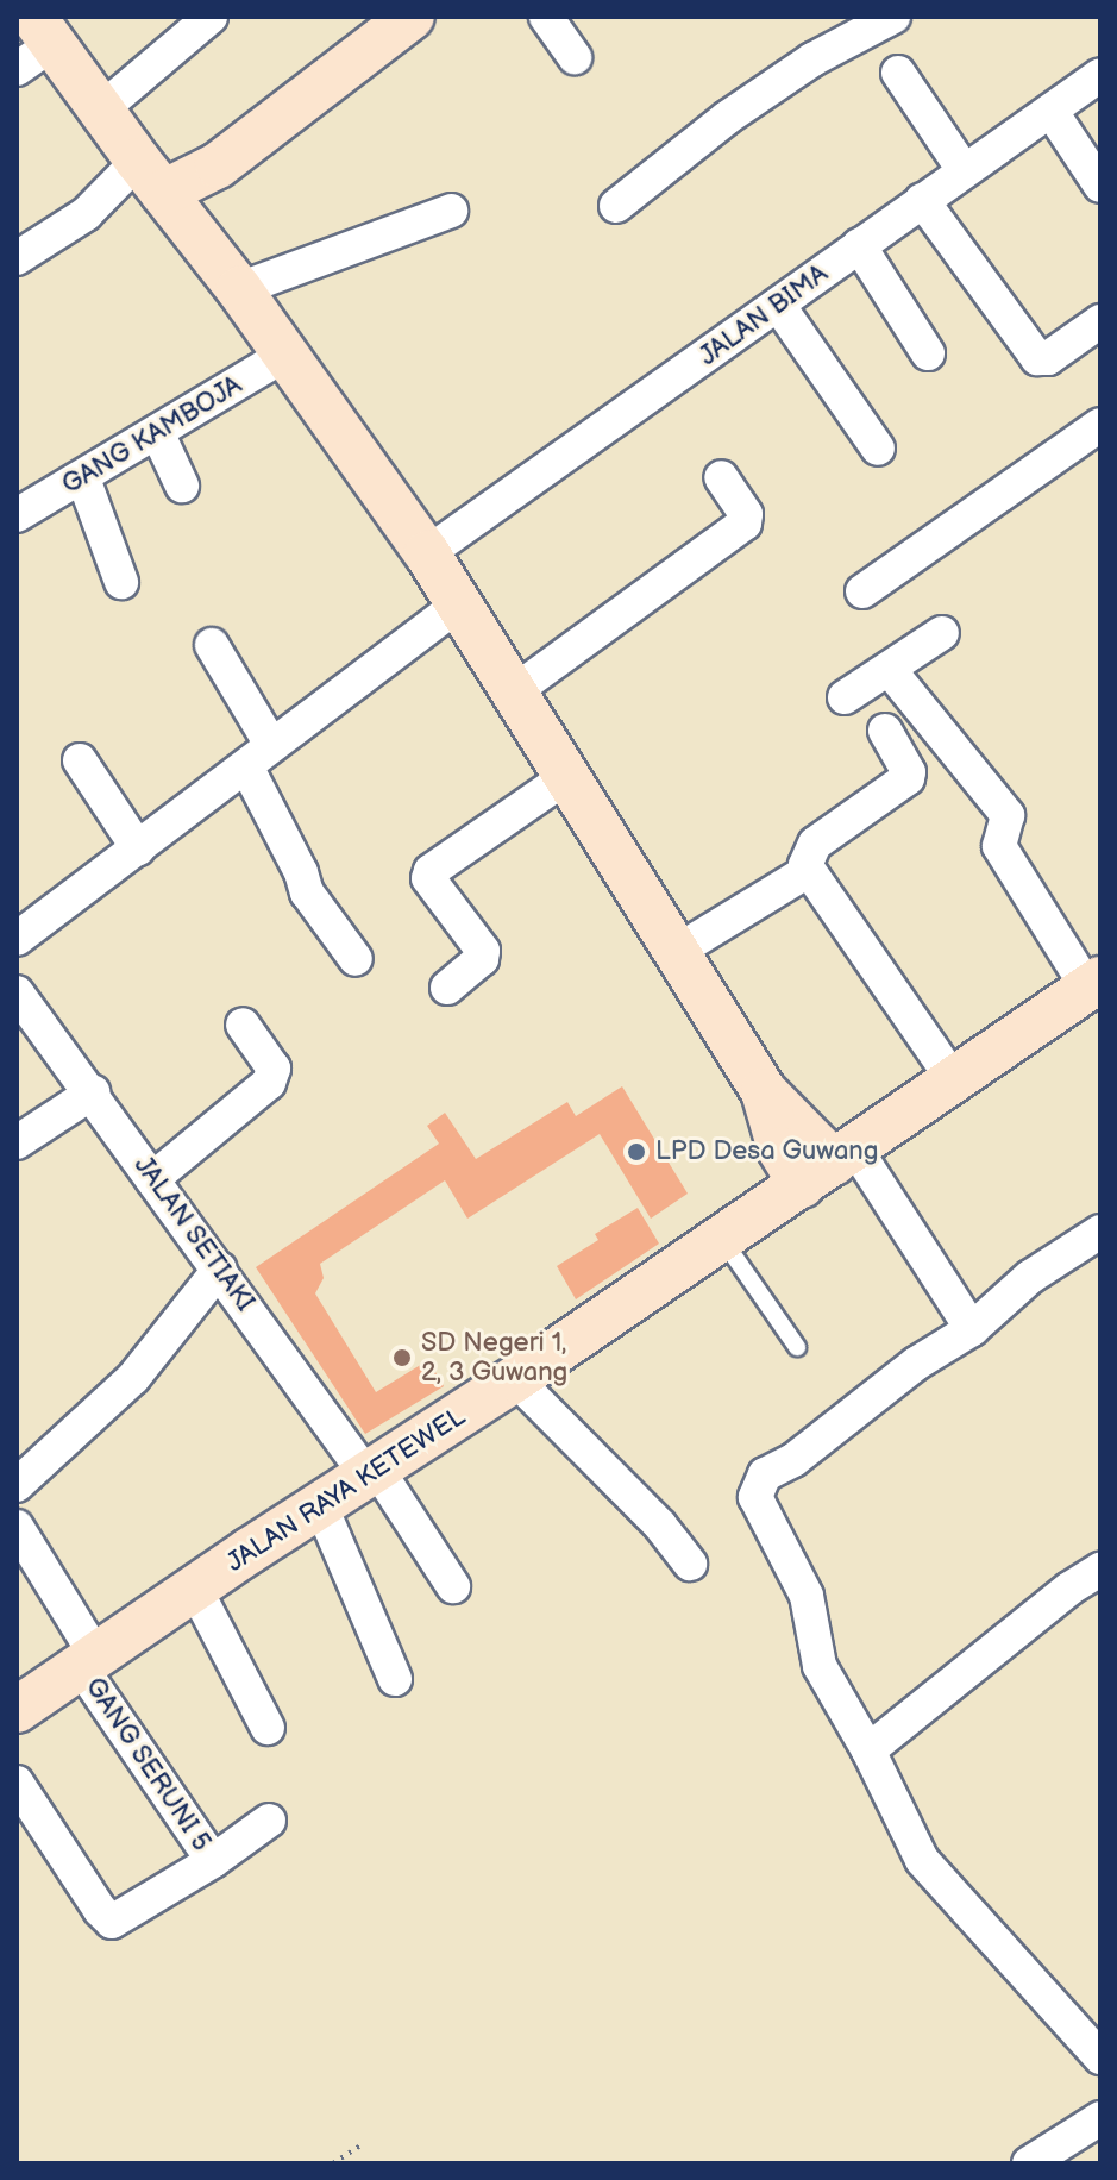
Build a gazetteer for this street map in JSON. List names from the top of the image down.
{
  "streets": {
    "street": [
      "JALAN BIMA",
      "GANG KAMBOJA",
      "JALAN SETIAKI",
      "JALAN RAYA KETEWEL",
      "GANG SERUNI 5"
    ]
  },
  "crossings": [
    ["JALAN SETIAKI", "JALAN RAYA KETEWEL"],
    ["JALAN RAYA KETEWEL", "GANG SERUNI 5"]
  ],
  "places": ["LPD Desa Guwang", "SD Negeri 1, 2, 3 Guwang"]
}
